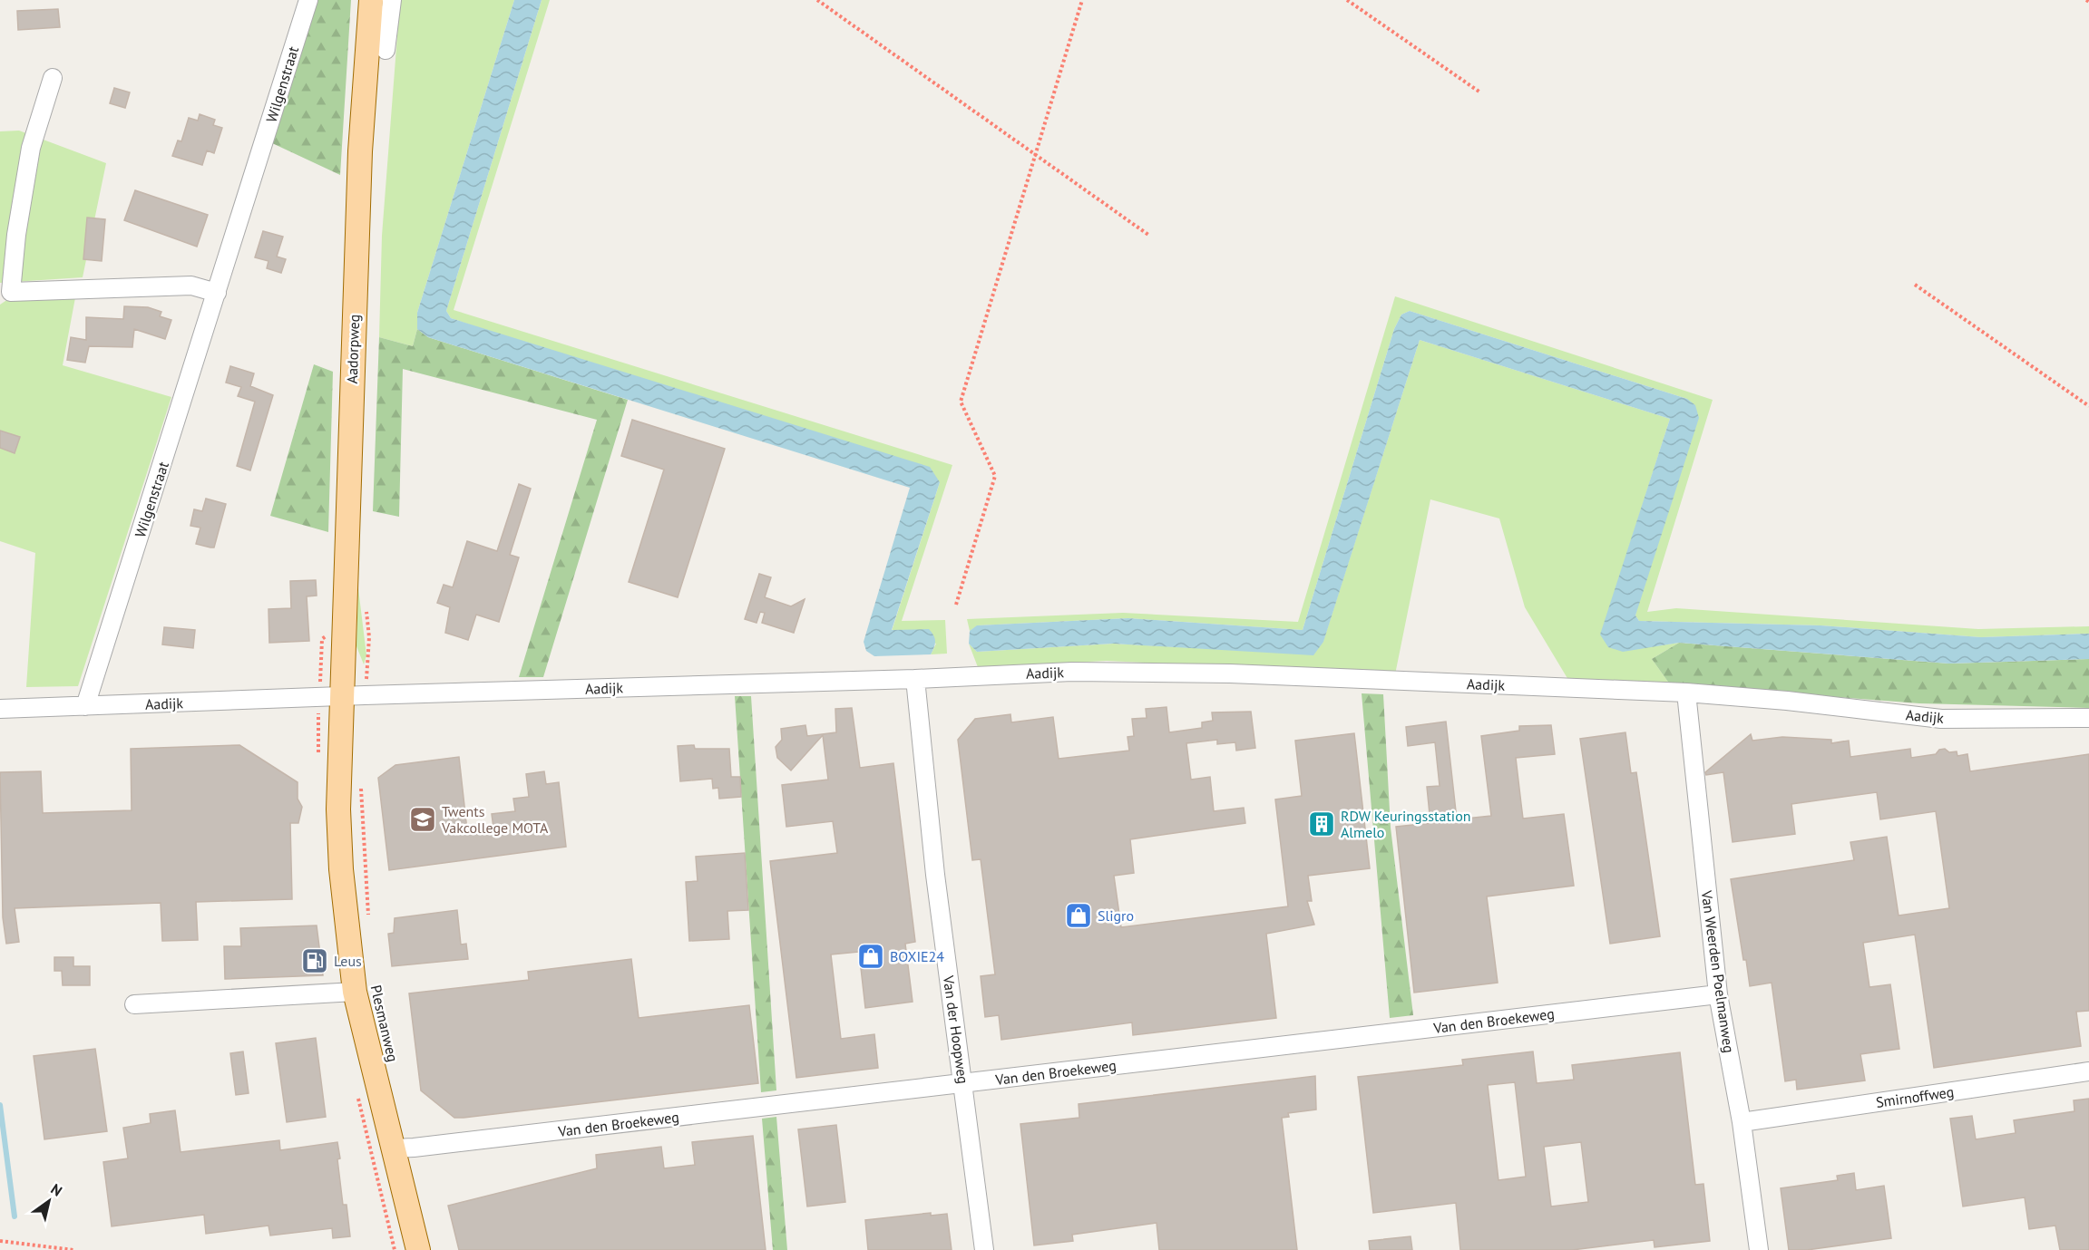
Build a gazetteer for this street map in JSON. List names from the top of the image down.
{
  "streets": {
    "main road": ["Aadorpweg", "Plesmanweg"],
    "street": [
      "Wilgenstraat",
      "Aadijk",
      "Van Weerden Poelmanweg",
      "Van den Broekeweg",
      "Van der Hoopweg",
      "Smirnoffweg"
    ]
  },
  "crossings": [
    ["Wilgenstraat", "Aadijk"],
    ["Aadorpweg", "Aadijk"],
    ["Aadorpweg", "Plesmanweg"],
    ["Aadijk", "Van Weerden Poelmanweg"],
    ["Aadijk", "Plesmanweg"],
    ["Aadijk", "Van der Hoopweg"],
    ["Van Weerden Poelmanweg", "Van den Broekeweg"],
    ["Van Weerden Poelmanweg", "Smirnoffweg"],
    ["Van den Broekeweg", "Plesmanweg"],
    ["Van den Broekeweg", "Van der Hoopweg"]
  ],
  "places": {
    "school or university": ["Twents Vakcollege MOTA"],
    "building": ["RDW Keuringsstation Almelo"],
    "shop": ["Sligro", "BOXIE24"],
    "fuel station": ["Leus"]
  },
  "north": "top right"
}
